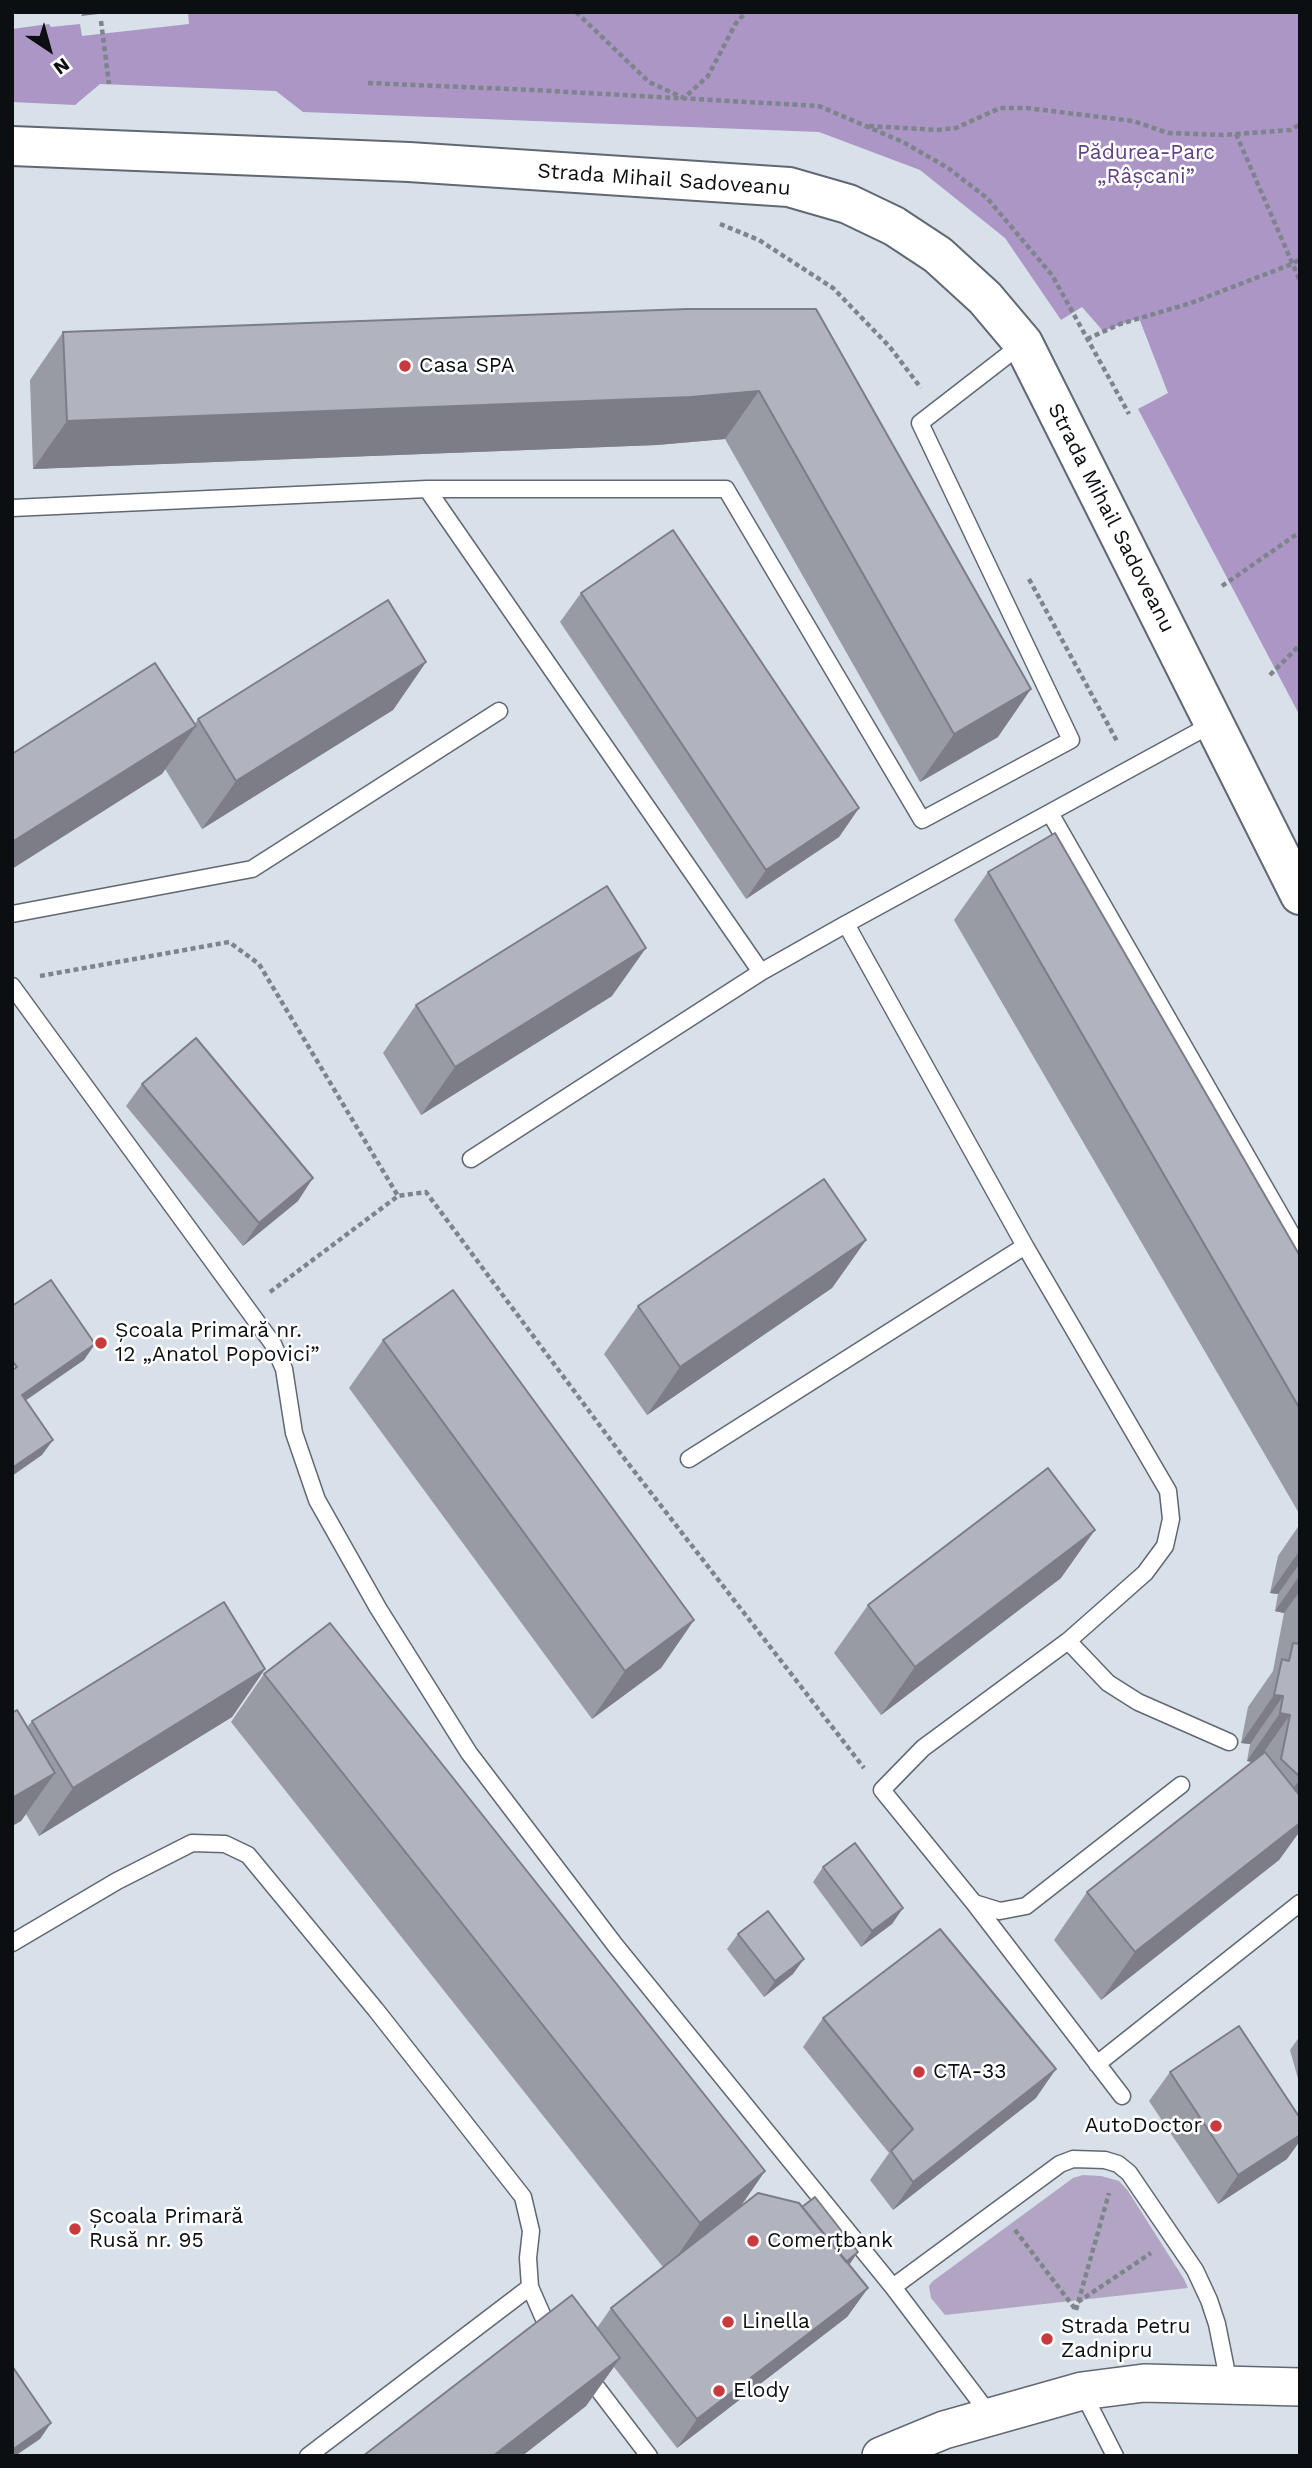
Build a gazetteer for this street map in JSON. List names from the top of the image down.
{
  "streets": {
    "main road": ["Strada Mihail Sadoveanu"]
  },
  "parks": ["Pădurea-Parc „Râșcani”"],
  "places": [
    "Casa SPA",
    "Școala Primară nr. 12 „Anatol Popovici”",
    "CTA-33",
    "AutoDoctor",
    "Școala Primară Rusă nr. 95",
    "Comerțbank",
    "Linella",
    "Strada Petru Zadnipru",
    "Elody"
  ],
  "north": "bottom right"
}
